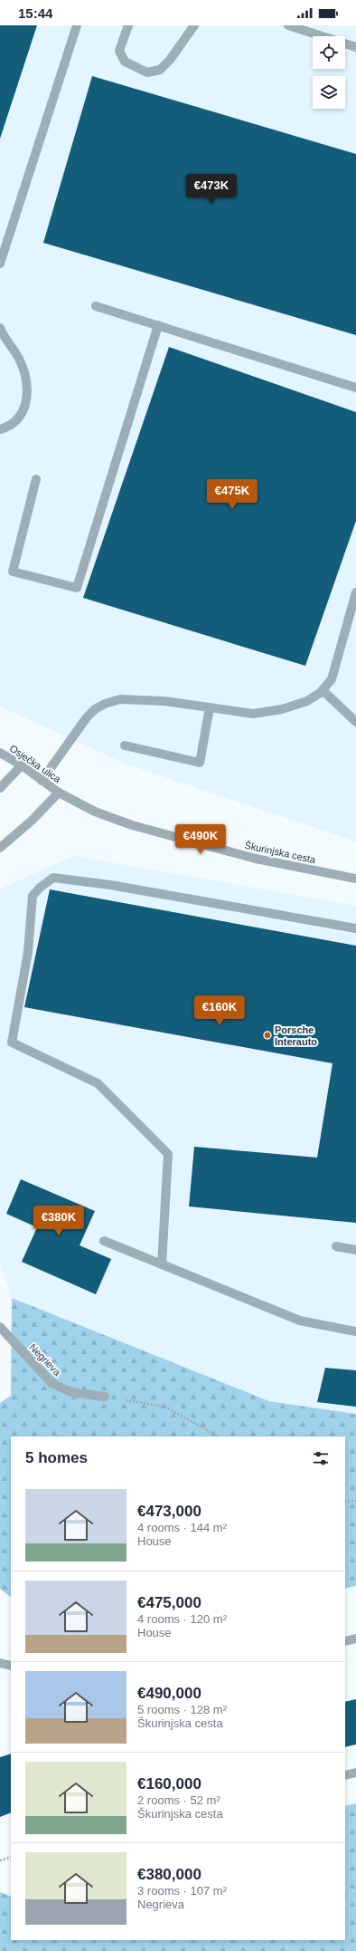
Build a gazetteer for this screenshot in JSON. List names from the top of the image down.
{
  "streets": {
    "street": ["Osječka ulica", "Škurinjska cesta", "Negrieva"]
  },
  "crossings": [
    ["Osječka ulica", "Škurinjska cesta"]
  ],
  "places": ["Porsche Interauto"],
  "page": {
    "status": "15:44",
    "price": [
      "€473K",
      "€475K",
      "€490K",
      "€160K",
      "€380K"
    ],
    "heading": "5 homes",
    "list": [
      {
        "name": "€473,000",
        "note": "4 rooms · 144 m² · House"
      },
      {
        "name": "€475,000",
        "note": "4 rooms · 120 m² · House"
      },
      {
        "name": "€490,000",
        "note": "5 rooms · 128 m² · Škurinjska cesta"
      },
      {
        "name": "€160,000",
        "note": "2 rooms · 52 m² · Škurinjska cesta"
      },
      {
        "name": "€380,000",
        "note": "3 rooms · 107 m² · Negrieva"
      }
    ]
  }
}
